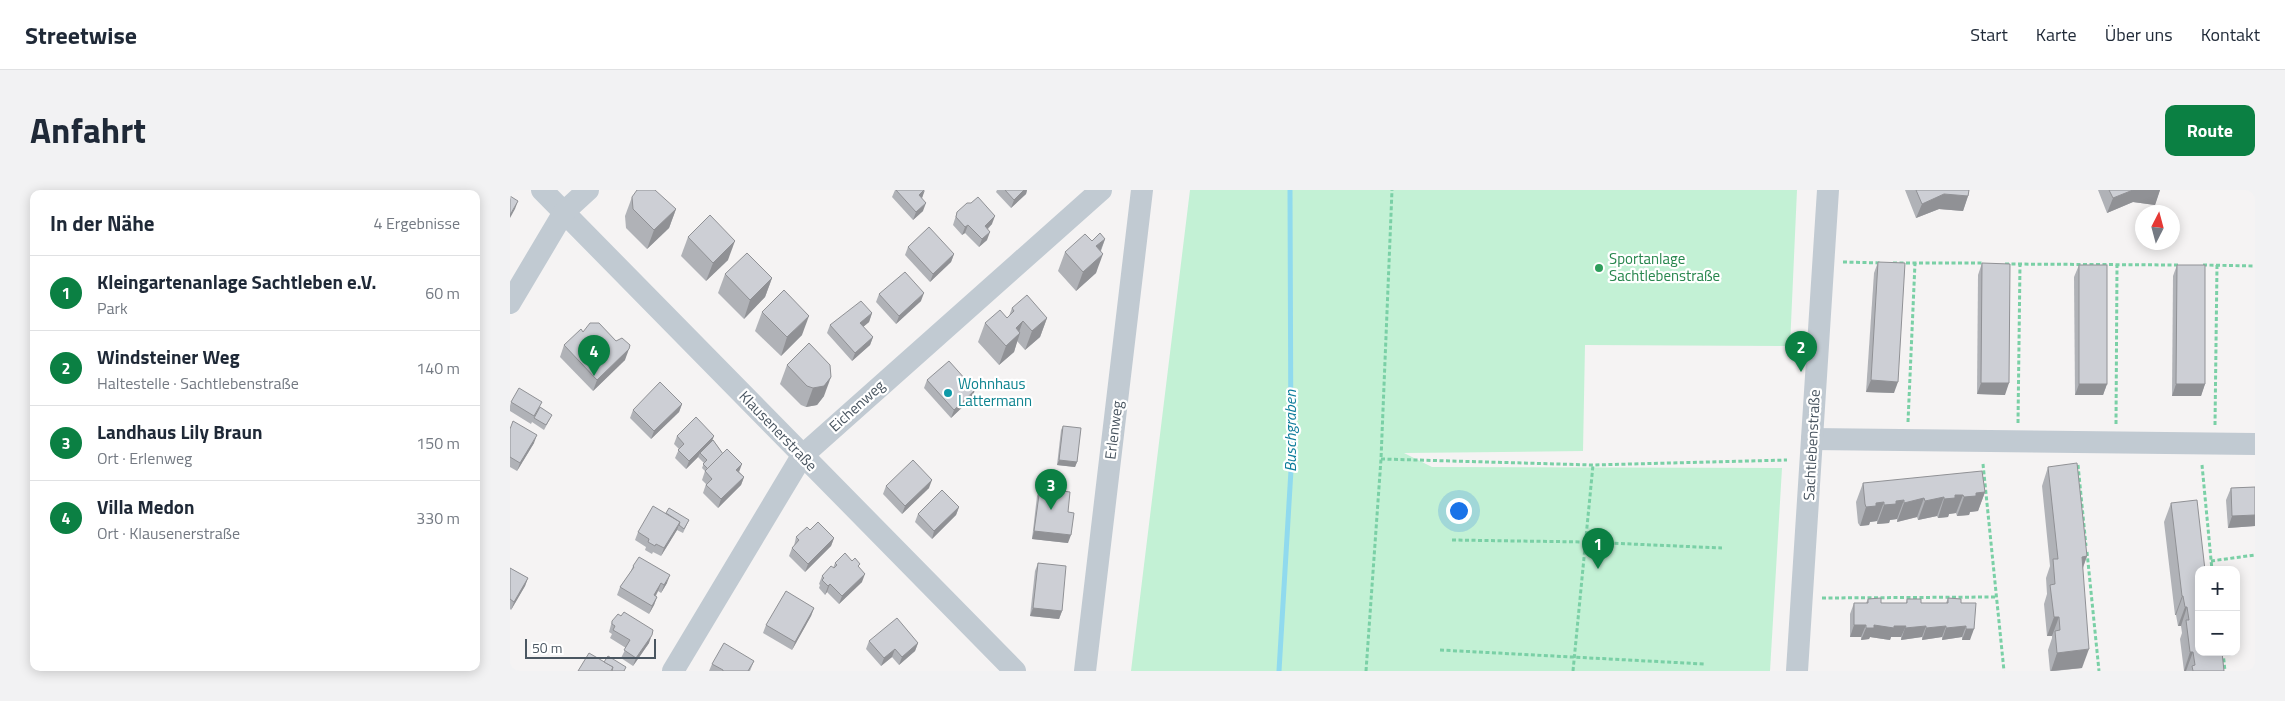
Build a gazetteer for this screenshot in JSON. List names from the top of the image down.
{
  "streets": {
    "street": [
      "Eichenweg",
      "Erlenweg",
      "Klausenerstraße",
      "Sachtlebenstraße"
    ]
  },
  "crossings": [
    ["Eichenweg", "Klausenerstraße"]
  ],
  "water": ["Buschgraben"],
  "places": ["Sportanlage Sachtlebenstraße", "Wohnhaus Lattermann"],
  "scale_bar": "50 m",
  "north": "top",
  "page": {
    "header": "Streetwise",
    "nav": [
      "Start",
      "Karte",
      "Über uns",
      "Kontakt"
    ],
    "title": "Anfahrt",
    "buttons": "Route",
    "heading": ["In der Nähe", "4 Ergebnisse"],
    "list": [
      {
        "mark": "1",
        "name": "Kleingartenanlage Sachtleben e.V.",
        "note": "Park",
        "value": "60 m"
      },
      {
        "mark": "2",
        "name": "Windsteiner Weg",
        "note": "Haltestelle · Sachtlebenstraße",
        "value": "140 m"
      },
      {
        "mark": "3",
        "name": "Landhaus Lily Braun",
        "note": "Ort · Erlenweg",
        "value": "150 m"
      },
      {
        "mark": "4",
        "name": "Villa Medon",
        "note": "Ort · Klausenerstraße",
        "value": "330 m"
      }
    ],
    "pins": [
      "2",
      "4",
      "3",
      "1"
    ],
    "map_buttons": ["+", "−"],
    "scale": "50 m"
  }
}
